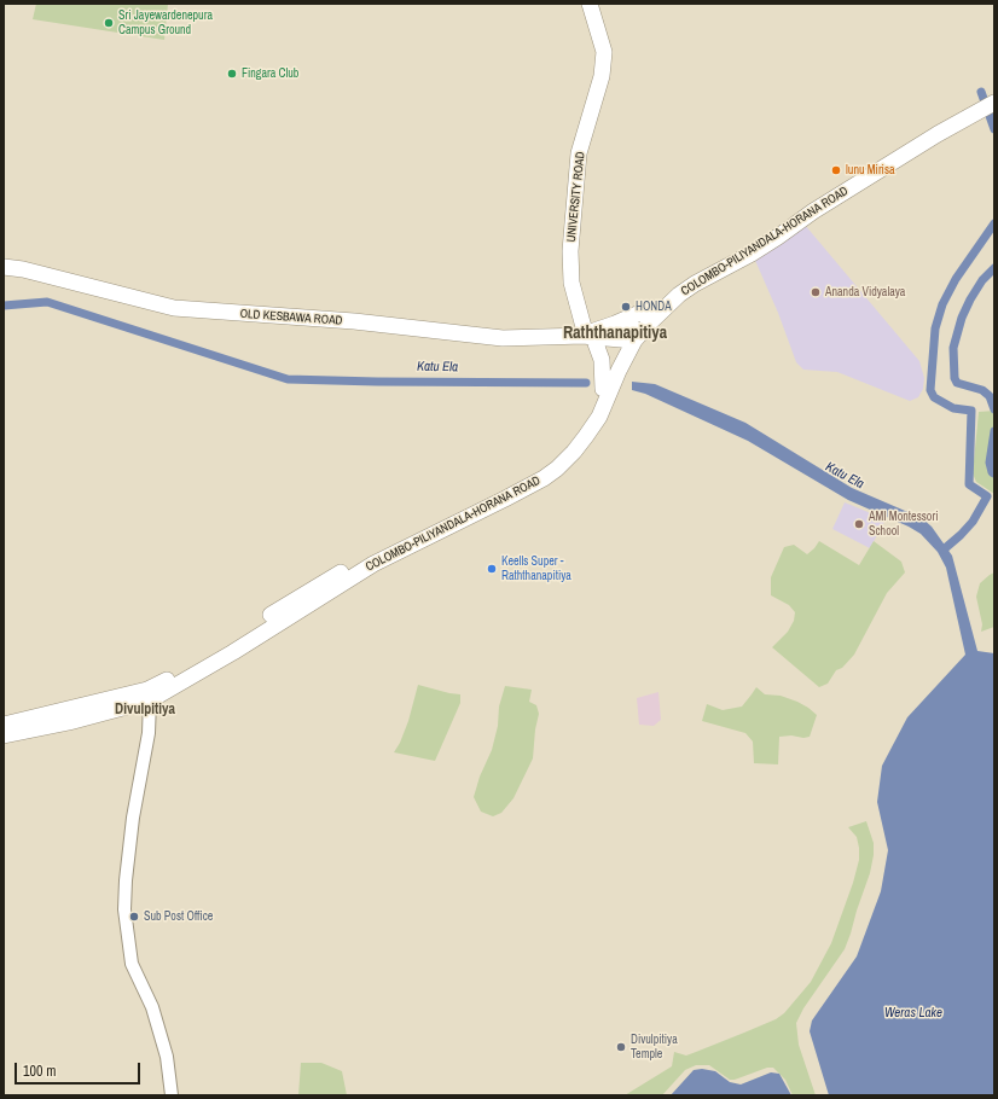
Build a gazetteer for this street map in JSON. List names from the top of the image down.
{
  "streets": {
    "main road": ["UNIVERSITY ROAD", "COLOMBO-PILIYANDALA-HORANA ROAD", "OLD KESBAWA ROAD"]
  },
  "crossings": [
    ["UNIVERSITY ROAD", "COLOMBO-PILIYANDALA-HORANA ROAD"],
    ["UNIVERSITY ROAD", "OLD KESBAWA ROAD"],
    ["COLOMBO-PILIYANDALA-HORANA ROAD", "OLD KESBAWA ROAD"]
  ],
  "districts": ["Raththanapitiya", "Divulpitiya"],
  "water": ["Katu Ela", "Weras Lake"],
  "places": [
    "Sri Jayewardenepura Campus Ground",
    "Fingara Club",
    "lunu Mirisa",
    "Ananda Vidyalaya",
    "HONDA",
    "AMI Montessori School",
    "Keells Super - Raththanapitiya",
    "Sub Post Office",
    "Divulpitiya Temple"
  ],
  "scale_bar": "100 m"
}
